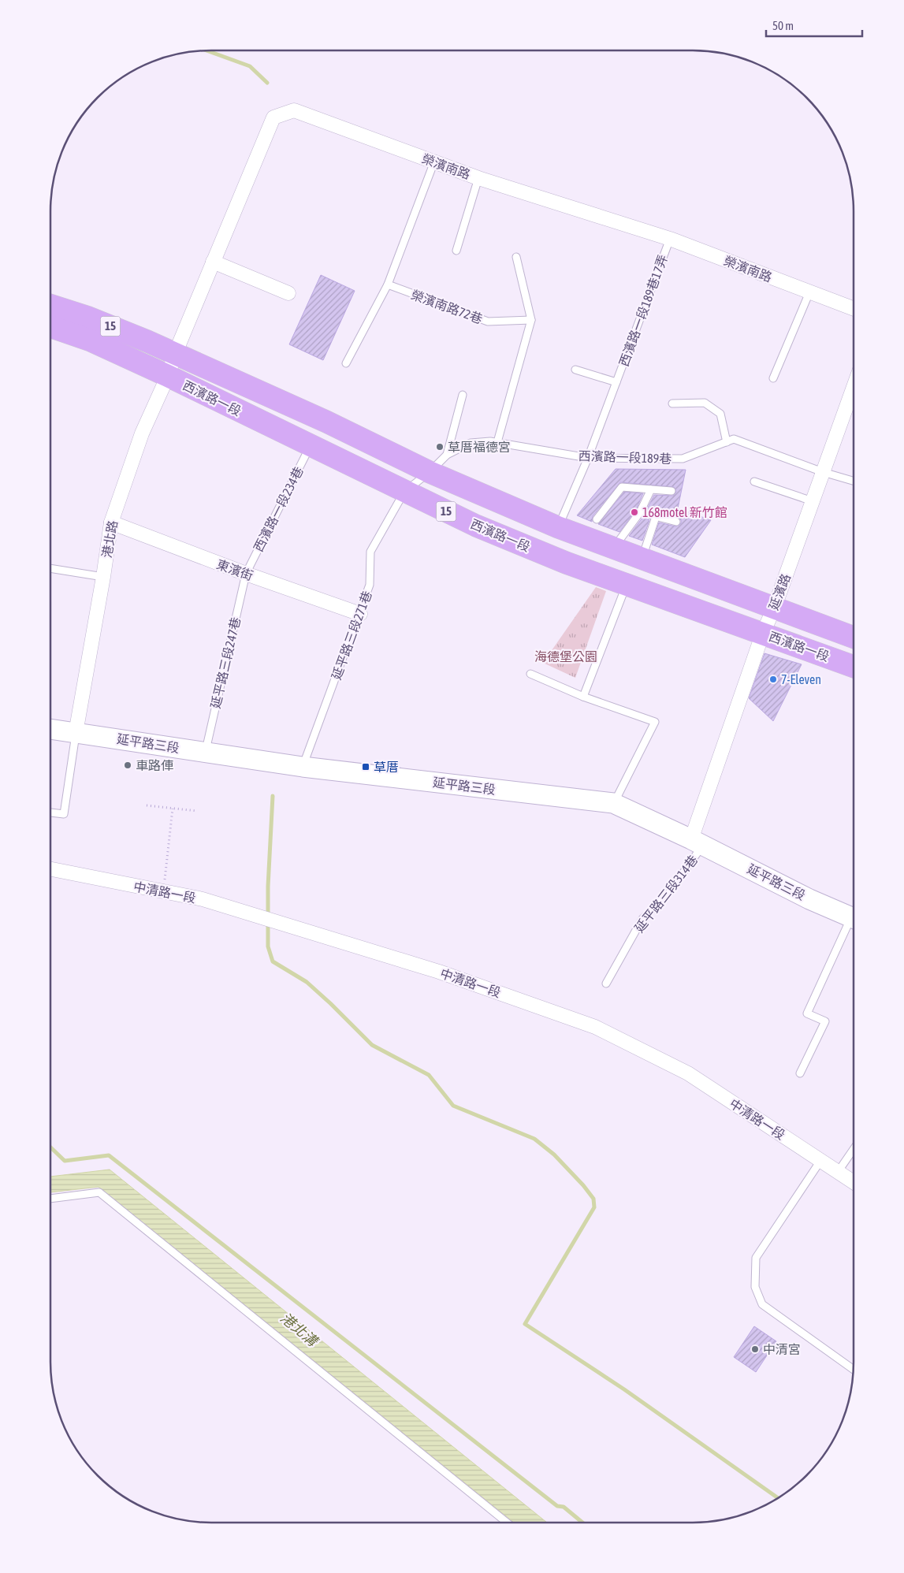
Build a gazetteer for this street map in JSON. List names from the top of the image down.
{
  "streets": {
    "main road": ["15", "西濱路一段"],
    "street": [
      "榮濱南路",
      "港北路",
      "東濱街",
      "延濱路",
      "延平路三段",
      "中清路一段"
    ],
    "lane": [
      "榮濱南路72巷",
      "西濱路一段189巷17弄",
      "西濱路一段189巷",
      "西濱路一段234巷",
      "延平路三段271巷",
      "延平路三段247巷",
      "延平路三段314巷"
    ]
  },
  "crossings": [
    ["榮濱南路", "西濱路一段189巷17弄"],
    ["榮濱南路", "西濱路一段"],
    ["榮濱南路", "港北路"],
    ["西濱路一段189巷17弄", "西濱路一段"],
    ["西濱路一段189巷17弄", "西濱路一段189巷"],
    ["西濱路一段", "西濱路一段189巷"],
    ["西濱路一段", "西濱路一段234巷"],
    ["西濱路一段", "港北路"],
    ["西濱路一段", "延濱路"],
    ["西濱路一段", "延平路三段271巷"],
    ["西濱路一段189巷", "延濱路"],
    ["西濱路一段189巷", "延平路三段271巷"],
    ["西濱路一段234巷", "東濱街"],
    ["西濱路一段234巷", "延平路三段247巷"],
    ["港北路", "東濱街"],
    ["港北路", "延平路三段"],
    ["東濱街", "延平路三段271巷"],
    ["東濱街", "延平路三段247巷"],
    ["延濱路", "延平路三段"],
    ["延濱路", "延平路三段314巷"],
    ["延平路三段271巷", "延平路三段"],
    ["延平路三段247巷", "延平路三段"],
    ["延平路三段", "延平路三段314巷"]
  ],
  "water": ["港北溝"],
  "parks": ["海德堡公園"],
  "places": {
    "other": [
      "草厝福德宮",
      "168motel 新竹館",
      "7-Eleven",
      "車路俥",
      "中清宮"
    ],
    "transit": ["草厝"]
  },
  "scale_bar": "50 m"
}
